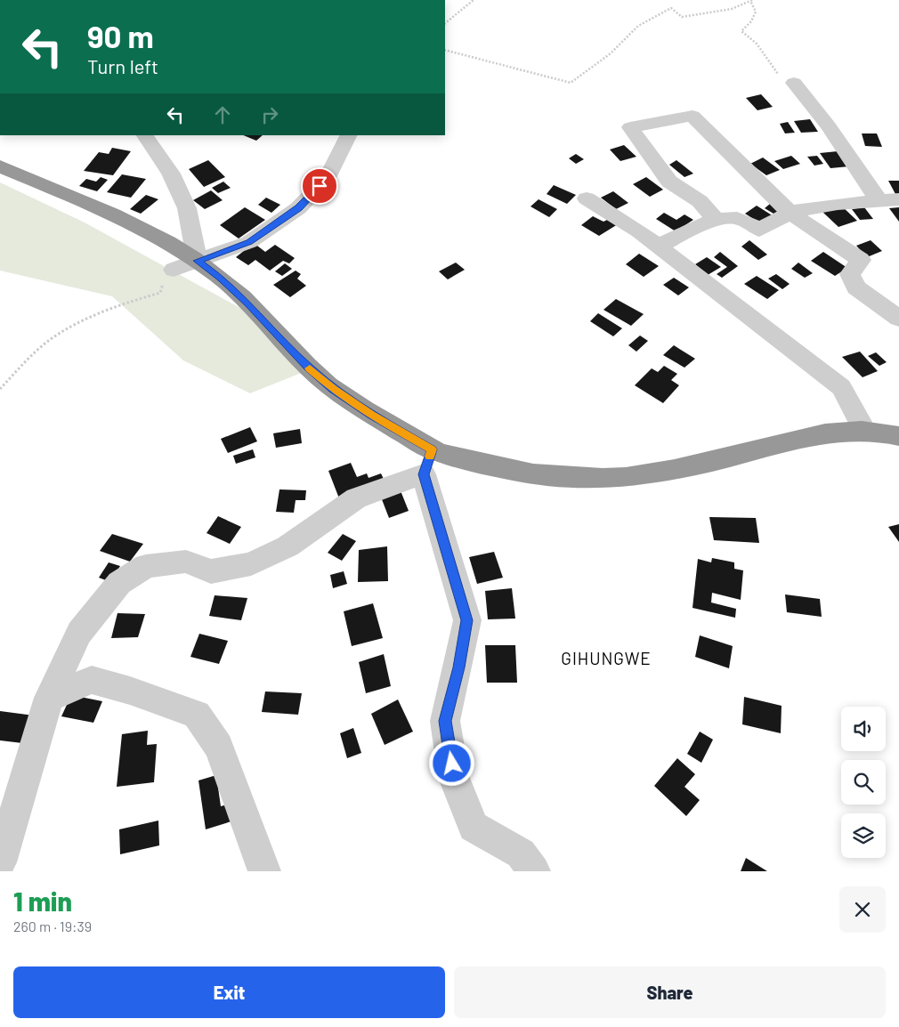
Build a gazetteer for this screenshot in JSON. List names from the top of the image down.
{
  "districts": ["GIHUNGWE"],
  "page": {
    "turn": ["90 m", "Turn left"],
    "heading": ["1 min", "260 m · 19:39"],
    "buttons": ["Exit", "Share"]
  }
}
